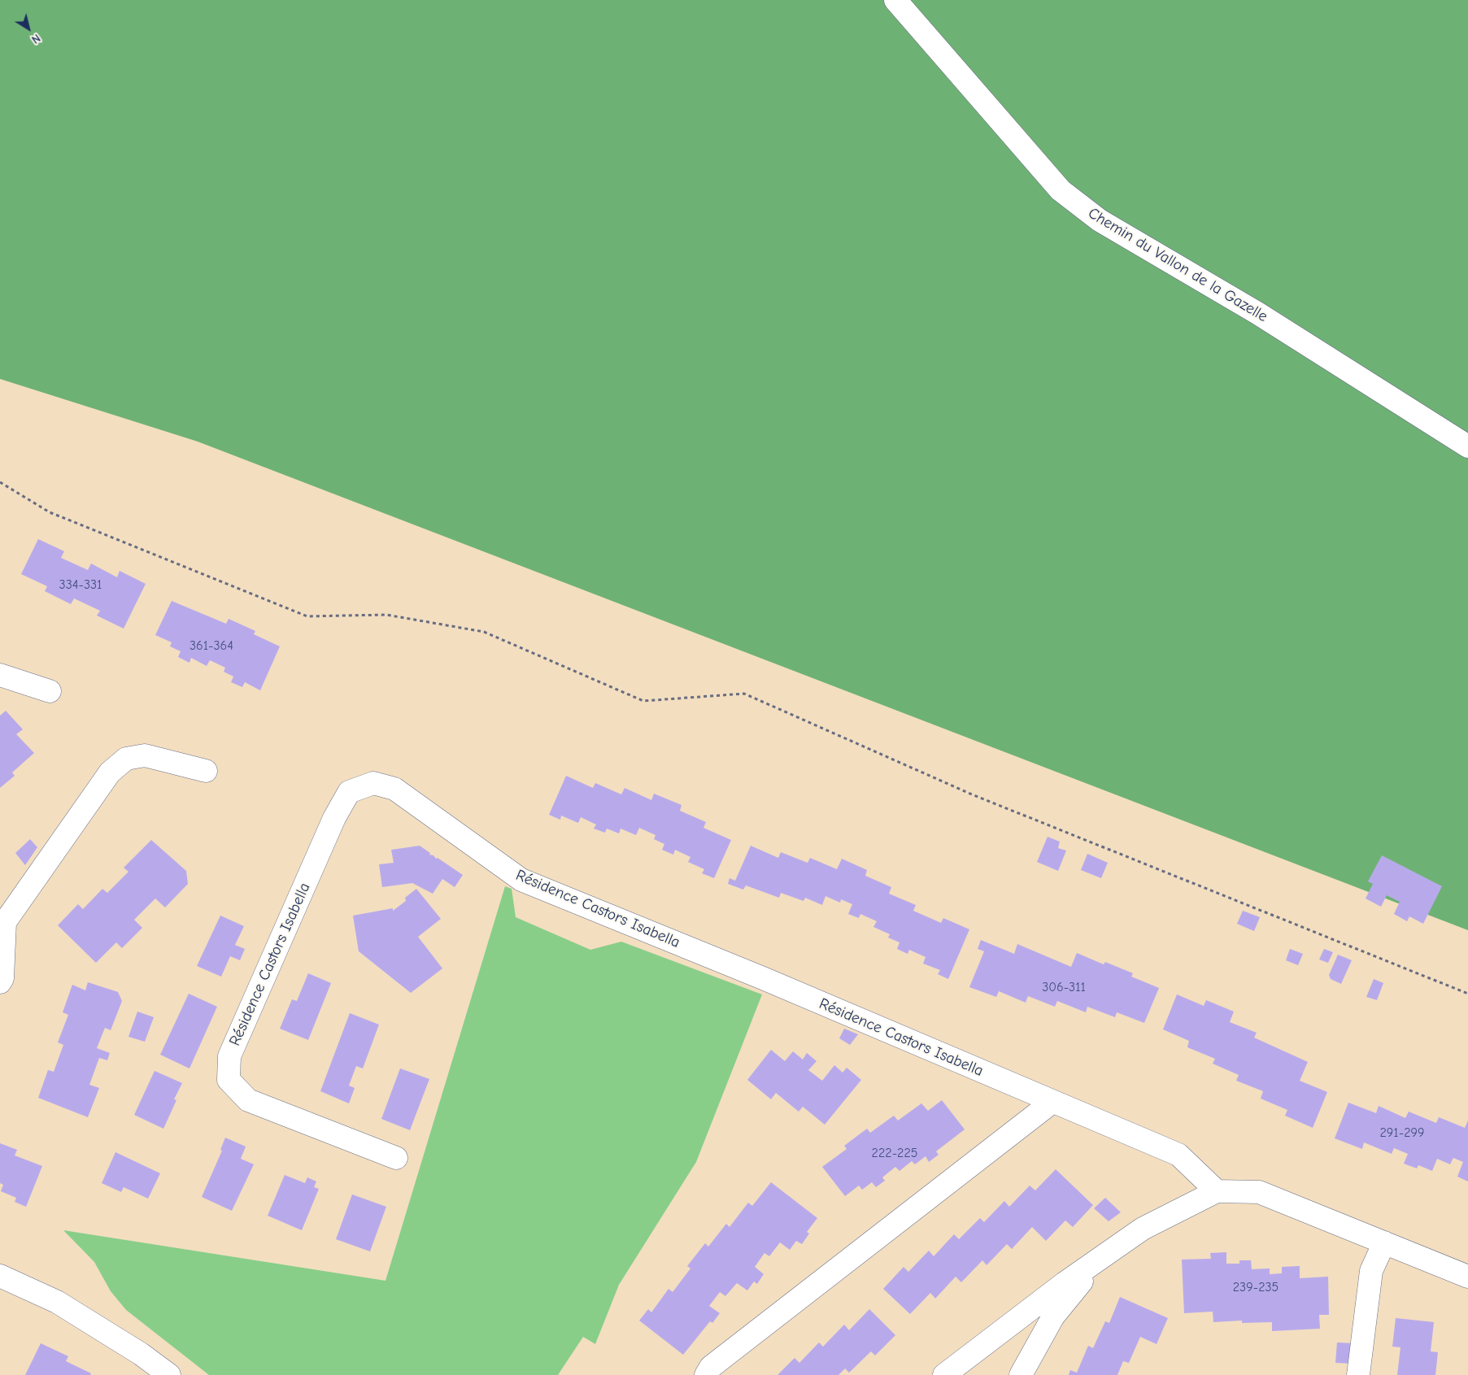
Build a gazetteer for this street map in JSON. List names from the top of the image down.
{
  "streets": {
    "street": ["Chemin du Vallon de la Gazelle", "Résidence Castors Isabella"]
  },
  "house_numbers": [
    "334-331",
    "361-364",
    "306-311",
    "291-299",
    "222-225",
    "239-235"
  ],
  "north": "bottom right"
}
